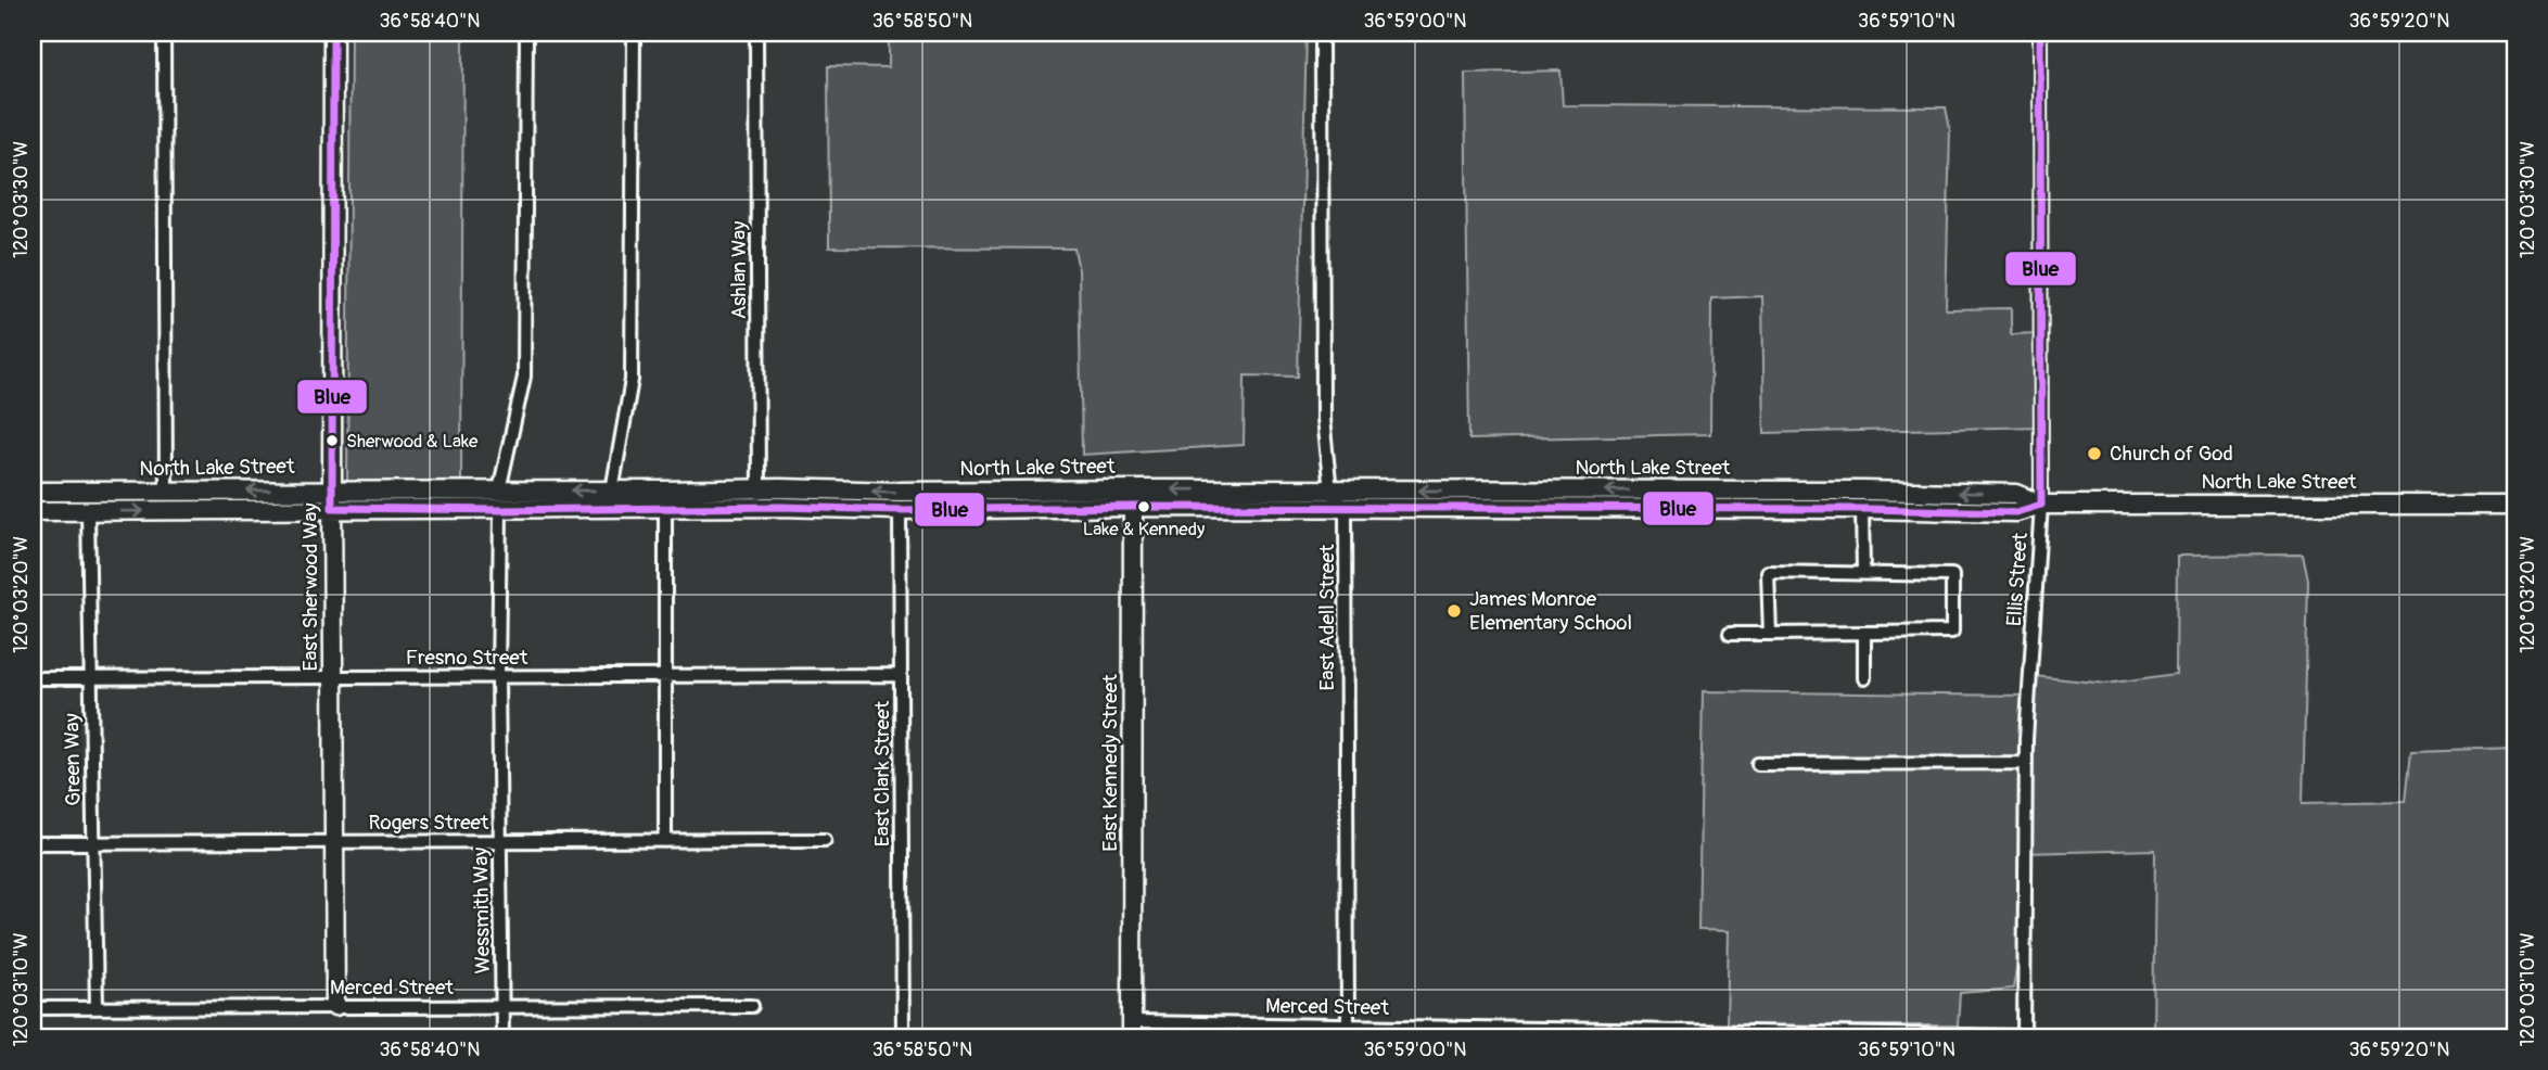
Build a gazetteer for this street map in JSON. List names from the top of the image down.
{
  "streets": {
    "street": [
      "Ashlan Way",
      "North Lake Street",
      "Ellis Street",
      "East Sherwood Way",
      "East Adell Street",
      "Fresno Street",
      "Green Way",
      "East Kennedy Street",
      "East Clark Street",
      "Rogers Street",
      "Wessmith Way",
      "Merced Street"
    ]
  },
  "crossings": [
    ["Ashlan Way", "North Lake Street"],
    ["North Lake Street", "Ellis Street"],
    ["North Lake Street", "East Sherwood Way"],
    ["North Lake Street", "East Adell Street"],
    ["North Lake Street", "Green Way"],
    ["North Lake Street", "East Kennedy Street"],
    ["North Lake Street", "East Clark Street"],
    ["North Lake Street", "Wessmith Way"],
    ["Ellis Street", "Merced Street"],
    ["East Sherwood Way", "Fresno Street"],
    ["East Sherwood Way", "Rogers Street"],
    ["East Sherwood Way", "Merced Street"],
    ["East Adell Street", "Merced Street"],
    ["Fresno Street", "Green Way"],
    ["Fresno Street", "East Clark Street"],
    ["Fresno Street", "Wessmith Way"],
    ["Green Way", "Rogers Street"],
    ["Green Way", "Merced Street"],
    ["East Kennedy Street", "Merced Street"],
    ["Rogers Street", "Wessmith Way"],
    ["Wessmith Way", "Merced Street"]
  ],
  "places": [
    "Sherwood & Lake",
    "Church of God",
    "Lake & Kennedy",
    "James Monroe Elementary School"
  ],
  "lines": ["transit line Blue"],
  "coordinates": [
    "36°58'40\"N",
    "36°58'50\"N",
    "36°59'00\"N",
    "36°59'10\"N",
    "36°59'20\"N",
    "120°03'30\"W",
    "120°03'20\"W",
    "120°03'10\"W"
  ]
}
